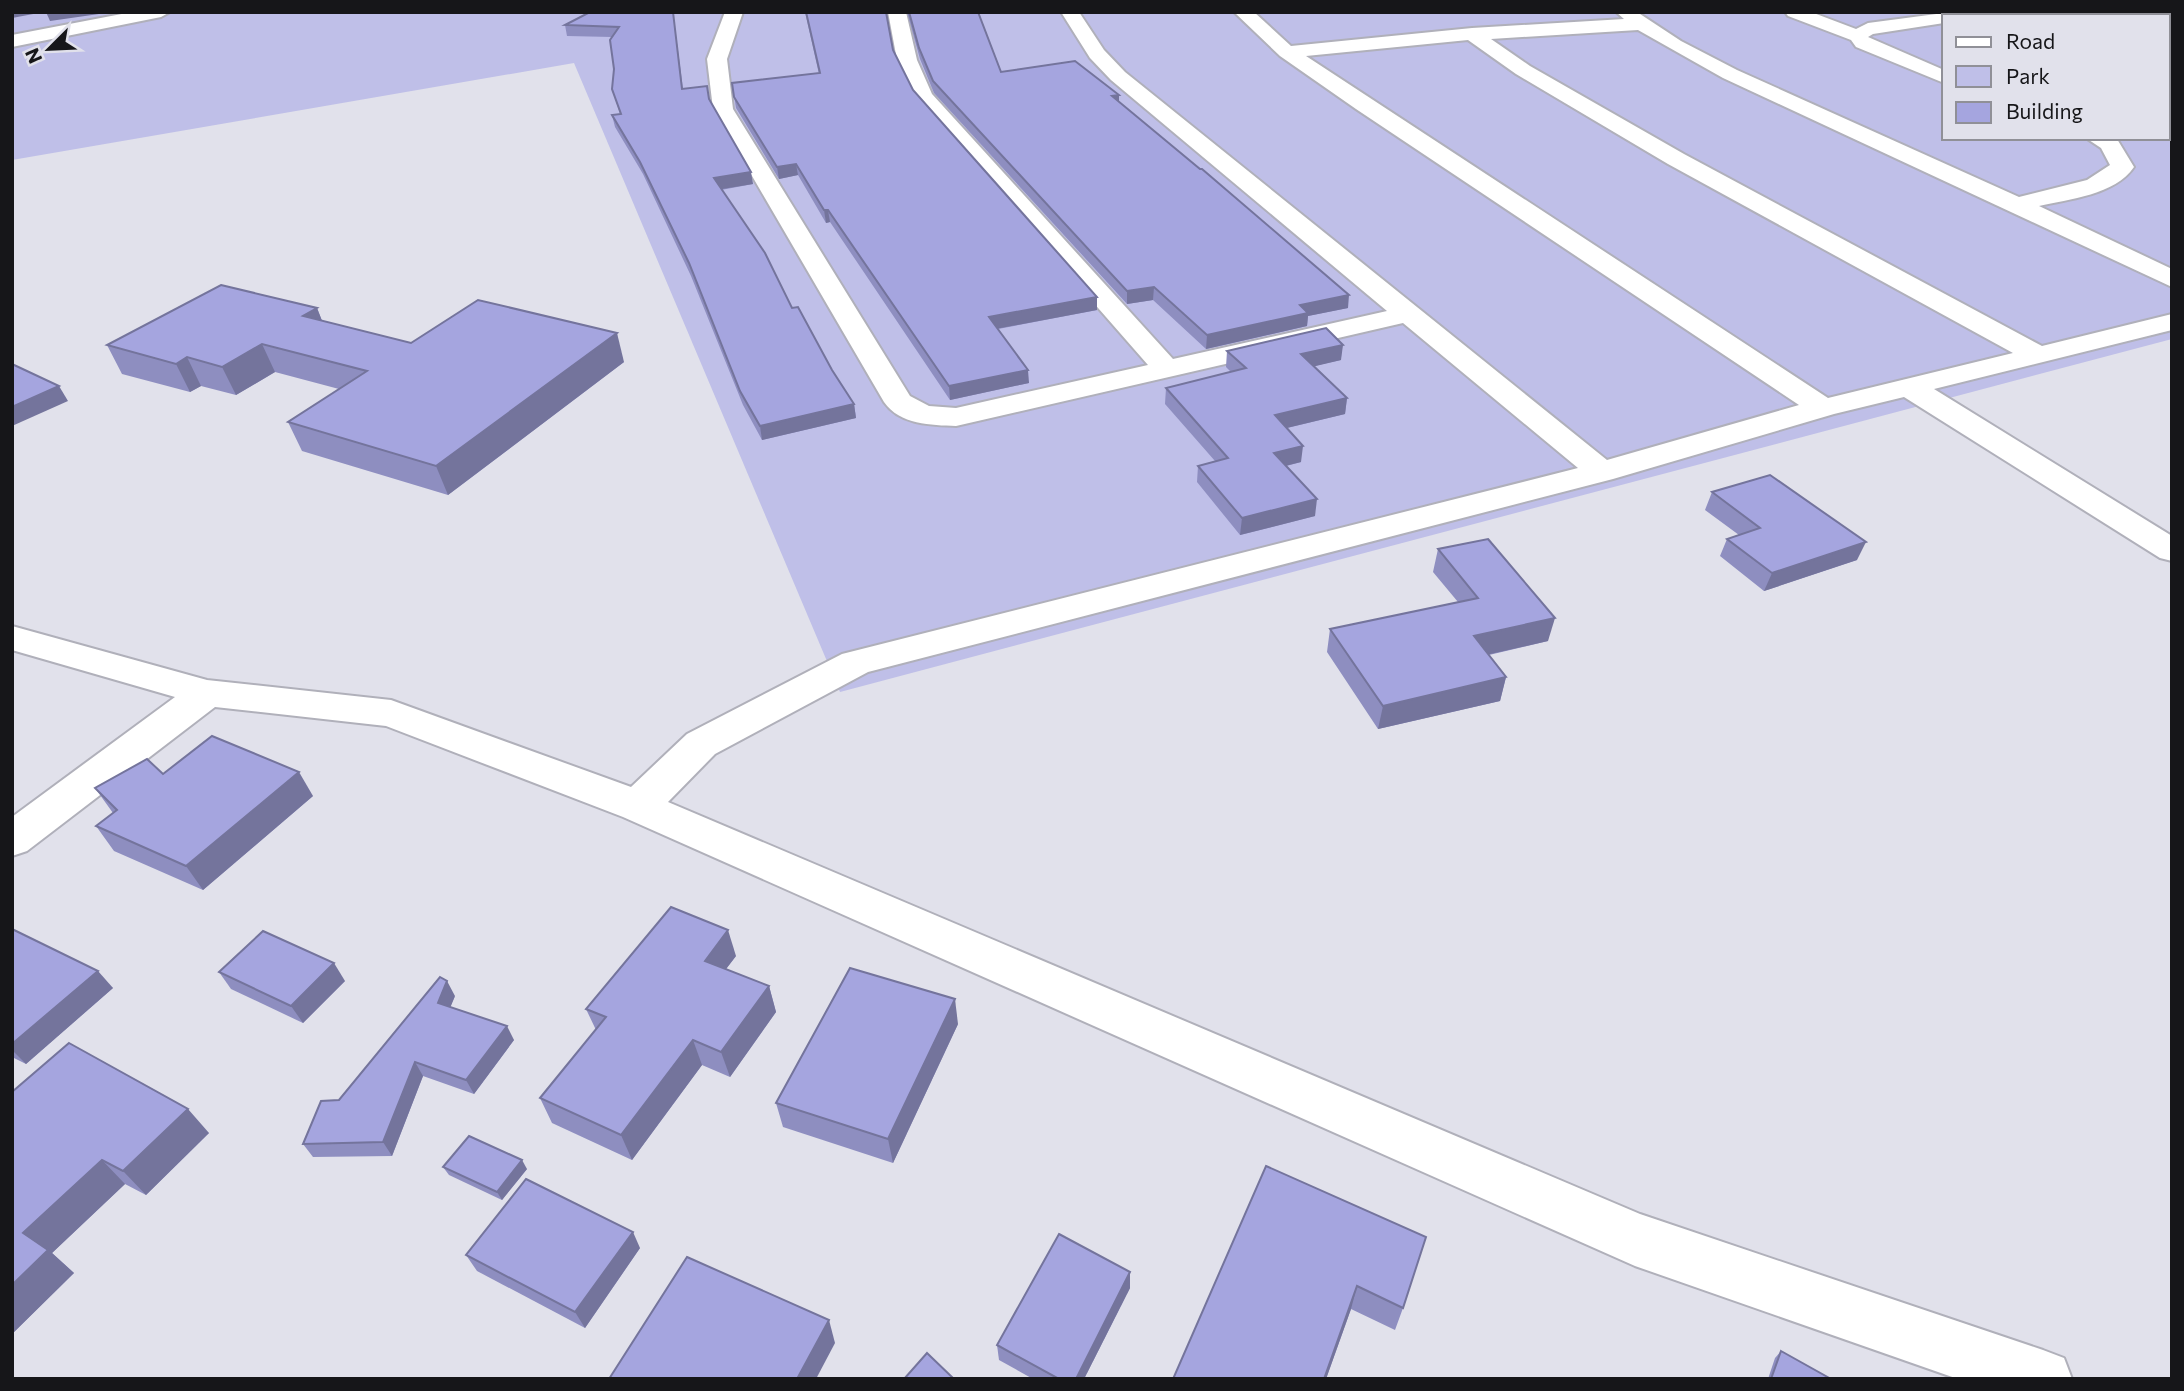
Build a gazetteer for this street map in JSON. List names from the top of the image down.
{
  "legend": ["Road", "Park", "Building"],
  "north": "bottom left"
}
